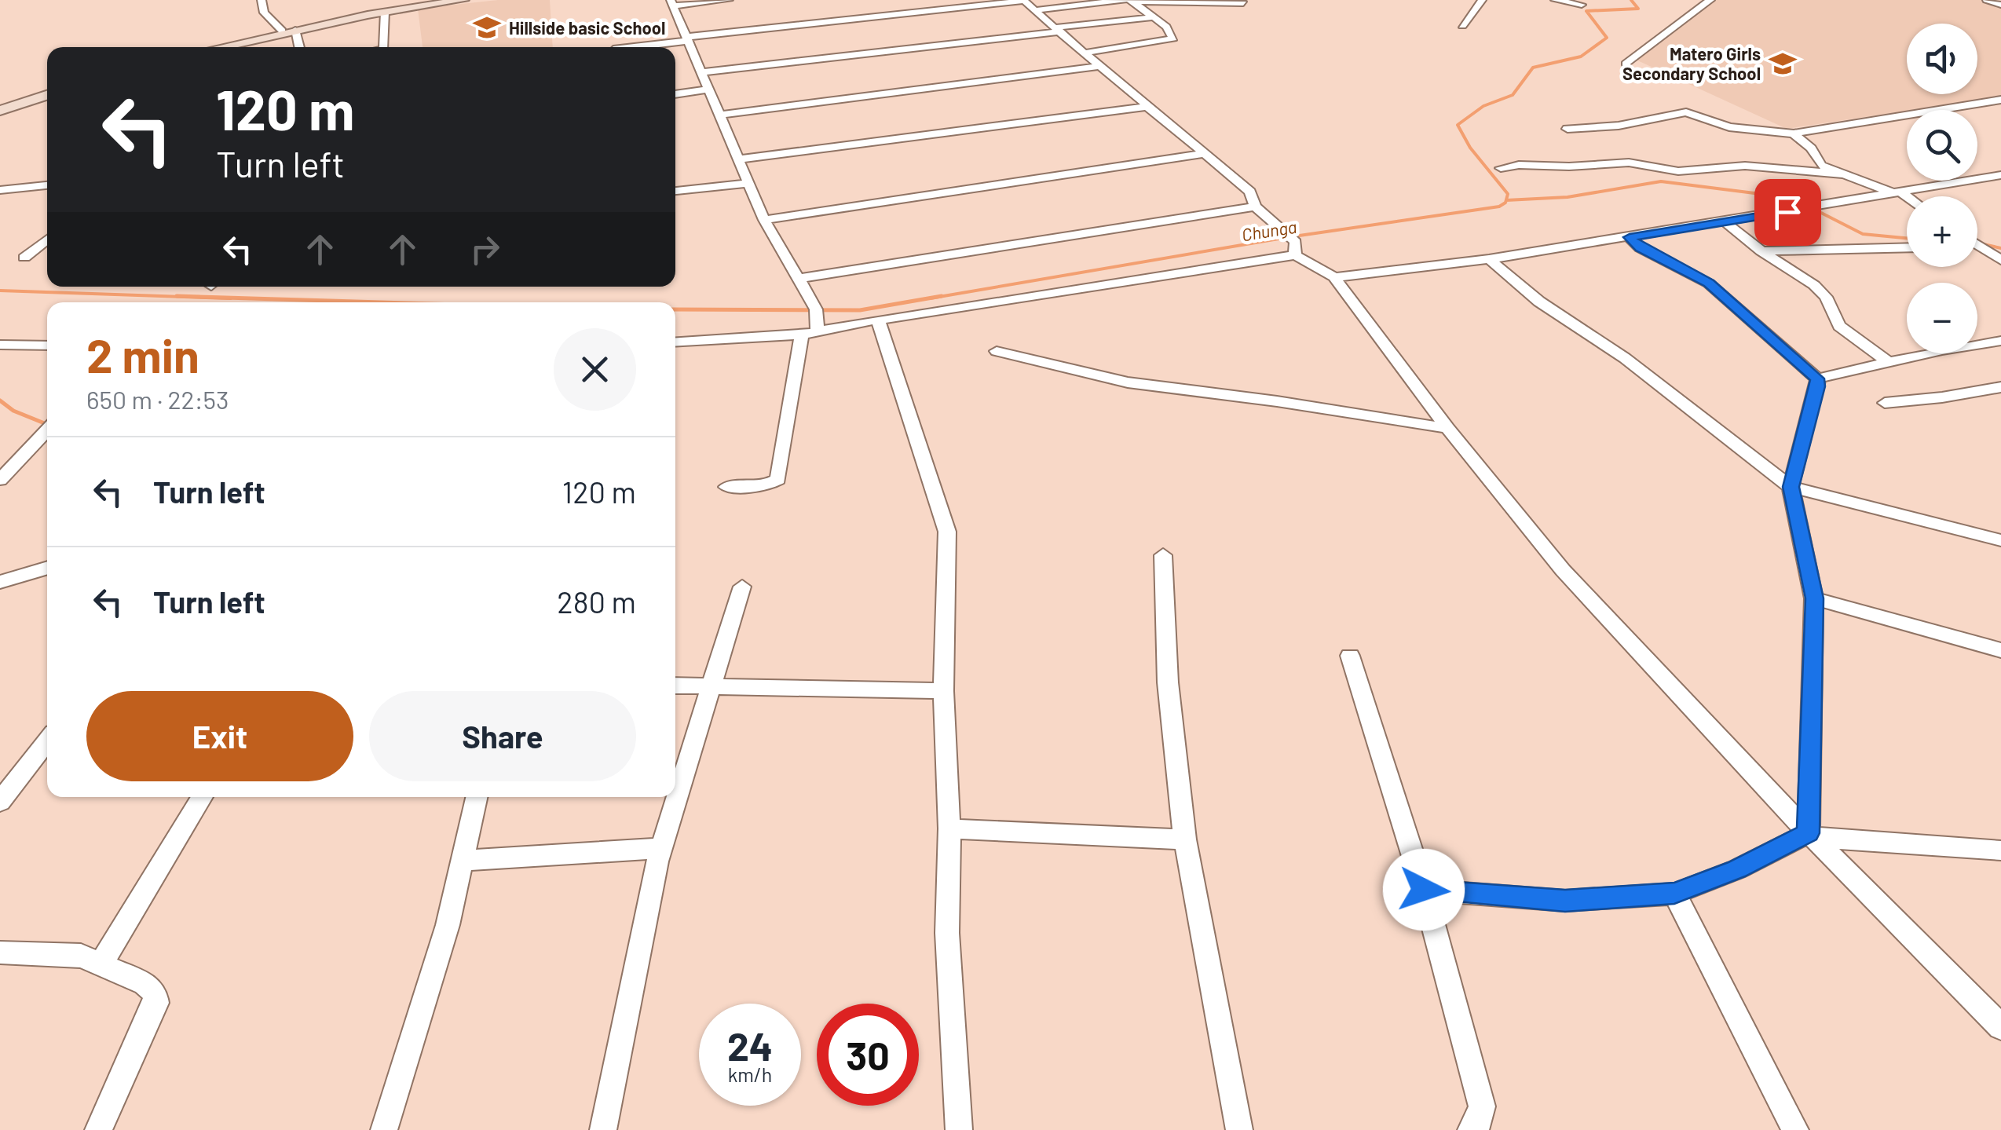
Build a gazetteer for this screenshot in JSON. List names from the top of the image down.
{
  "water": ["Chunga"],
  "places": {
    "school or university": ["Hillside basic School", "Matero Girls Secondary School"]
  },
  "page": {
    "map_buttons": ["+", "−"],
    "turn": ["120 m", "Turn left"],
    "heading": ["2 min", "650 m · 22:53"],
    "list": [
      {
        "name": "Turn left",
        "value": "120 m"
      },
      {
        "name": "Turn left",
        "value": "280 m"
      }
    ],
    "buttons": ["Exit", "Share"],
    "speed": "24 km/h",
    "limit": "30"
  }
}
